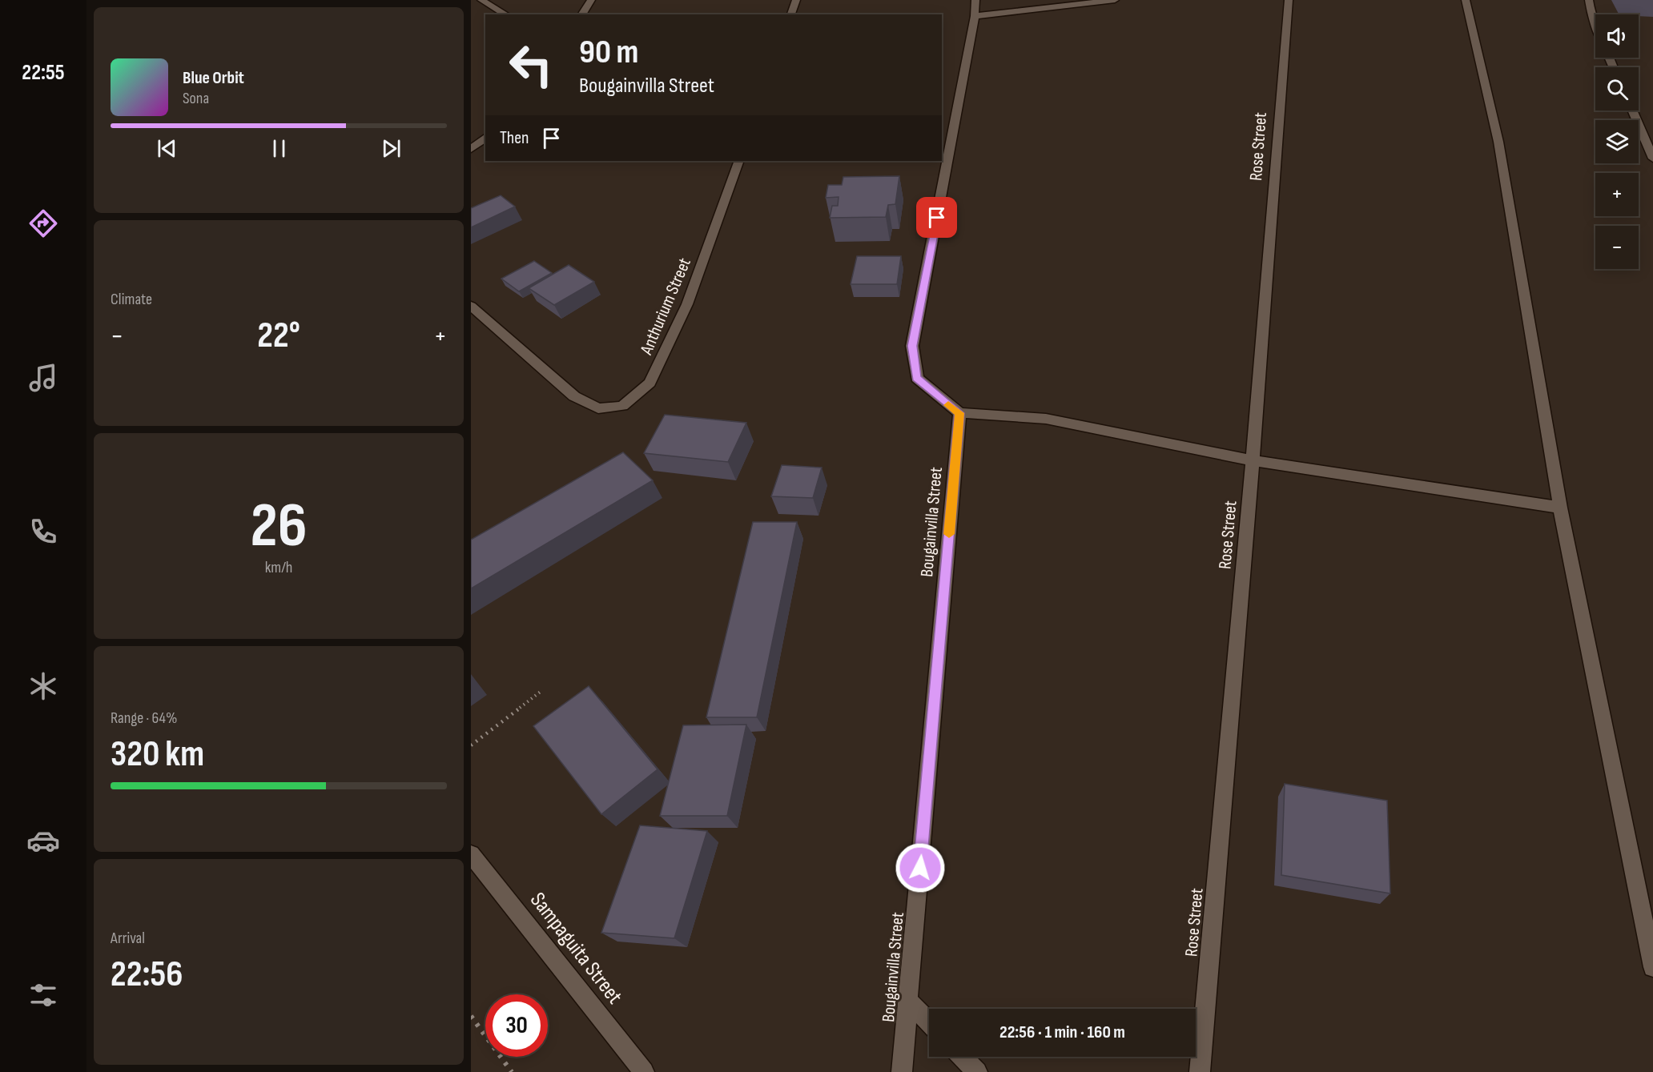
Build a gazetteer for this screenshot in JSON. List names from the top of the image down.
{
  "streets": {
    "street": [
      "Rose Street",
      "Anthurium Street",
      "Bougainvilla Street",
      "Sampaguita Street"
    ]
  },
  "page": {
    "tabs": "22:55",
    "map_buttons": ["+", "−"],
    "turn": ["90 m", "Bougainvilla Street"],
    "song": ["Blue Orbit", "Sona"],
    "then": "Then",
    "tile": [
      "Climate",
      ["26", "km/h"],
      ["Range · 64%", "320 km"],
      ["Arrival", "22:56"]
    ],
    "heat": ["−", "22°", "+"],
    "limit": "30",
    "trip": "22:56 · 1 min · 160 m"
  }
}
